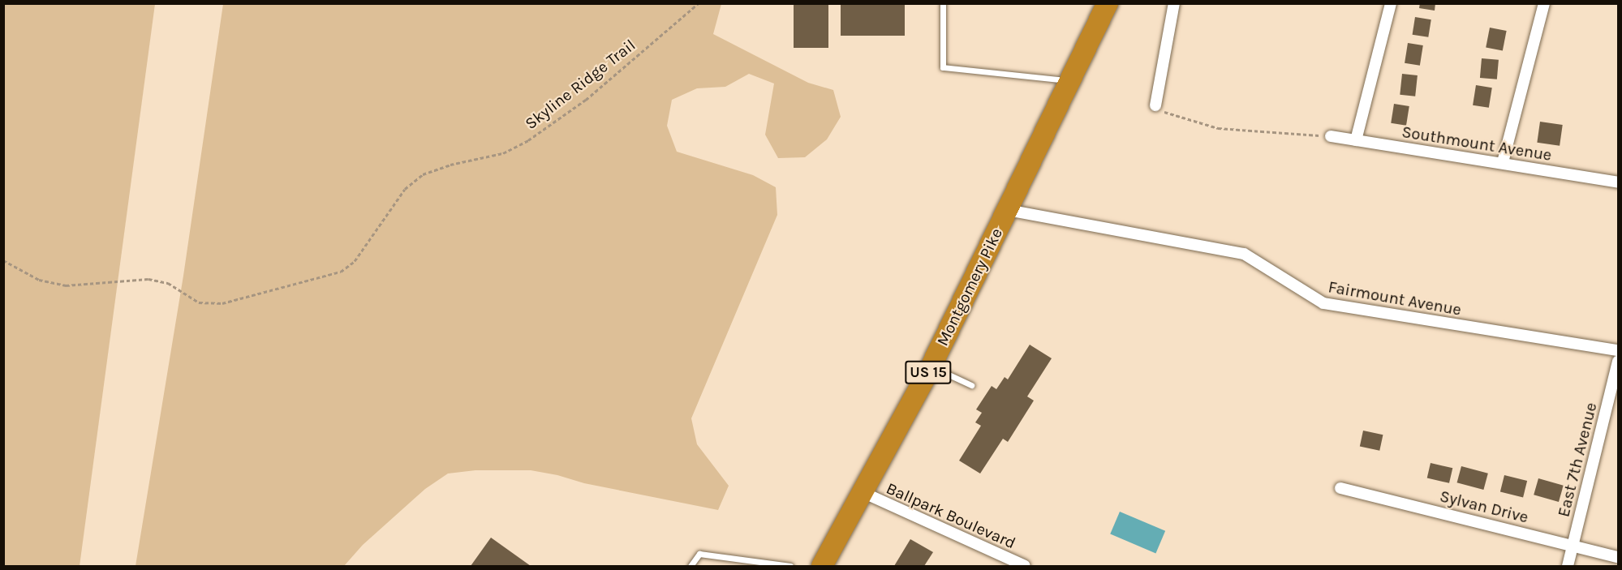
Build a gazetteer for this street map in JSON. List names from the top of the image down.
{
  "streets": {
    "highway": ["Montgomery Pike", "US 15"],
    "street": [
      "Southmount Avenue",
      "Fairmount Avenue",
      "East 7th Avenue",
      "Sylvan Drive",
      "Ballpark Boulevard"
    ],
    "path": ["Skyline Ridge Trail"]
  },
  "crossings": [
    ["Montgomery Pike", "Fairmount Avenue"],
    ["Montgomery Pike", "Ballpark Boulevard"],
    ["East 7th Avenue", "Sylvan Drive"]
  ]
}
